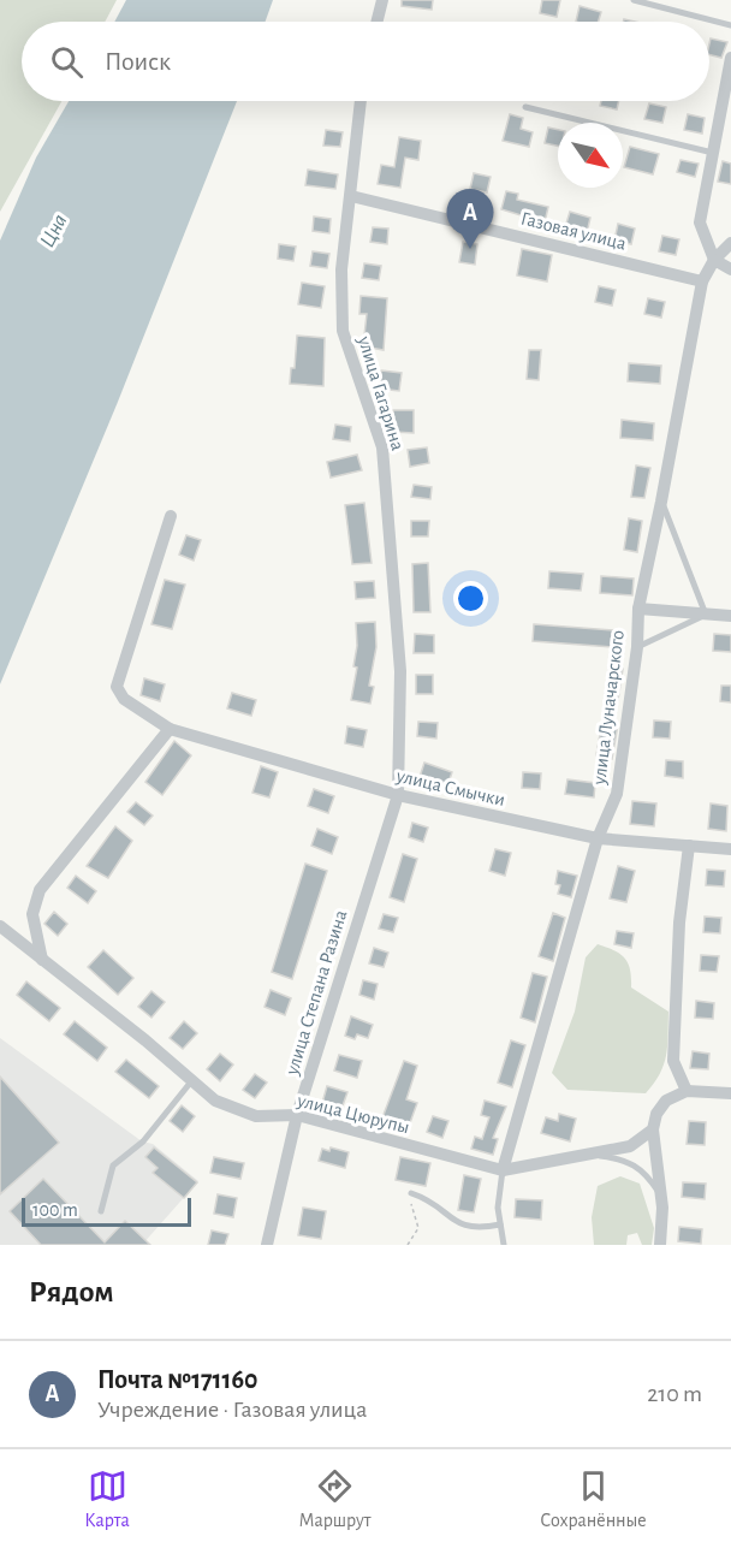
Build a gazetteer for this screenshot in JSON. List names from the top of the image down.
{
  "streets": {
    "street": [
      "Газовая улица",
      "улица Гагарина",
      "улица Луначарского",
      "улица Смычки",
      "улица Степана Разина",
      "улица Цюрупы"
    ]
  },
  "crossings": [
    ["Газовая улица", "улица Гагарина"],
    ["Газовая улица", "улица Луначарского"],
    ["улица Гагарина", "улица Смычки"],
    ["улица Гагарина", "улица Степана Разина"],
    ["улица Луначарского", "улица Смычки"],
    ["улица Луначарского", "улица Цюрупы"],
    ["улица Смычки", "улица Степана Разина"],
    ["улица Степана Разина", "улица Цюрупы"]
  ],
  "water": ["Цна"],
  "scale_bar": "100 m",
  "north": "bottom right",
  "page": {
    "search": "Поиск",
    "pins": "A",
    "scale": "100 m",
    "heading": "Рядом",
    "list": [
      {
        "mark": "A",
        "name": "Почта №171160",
        "note": "Учреждение · Газовая улица",
        "value": "210 m"
      }
    ],
    "nav": ["Карта", "Маршрут", "Сохранённые"]
  }
}
